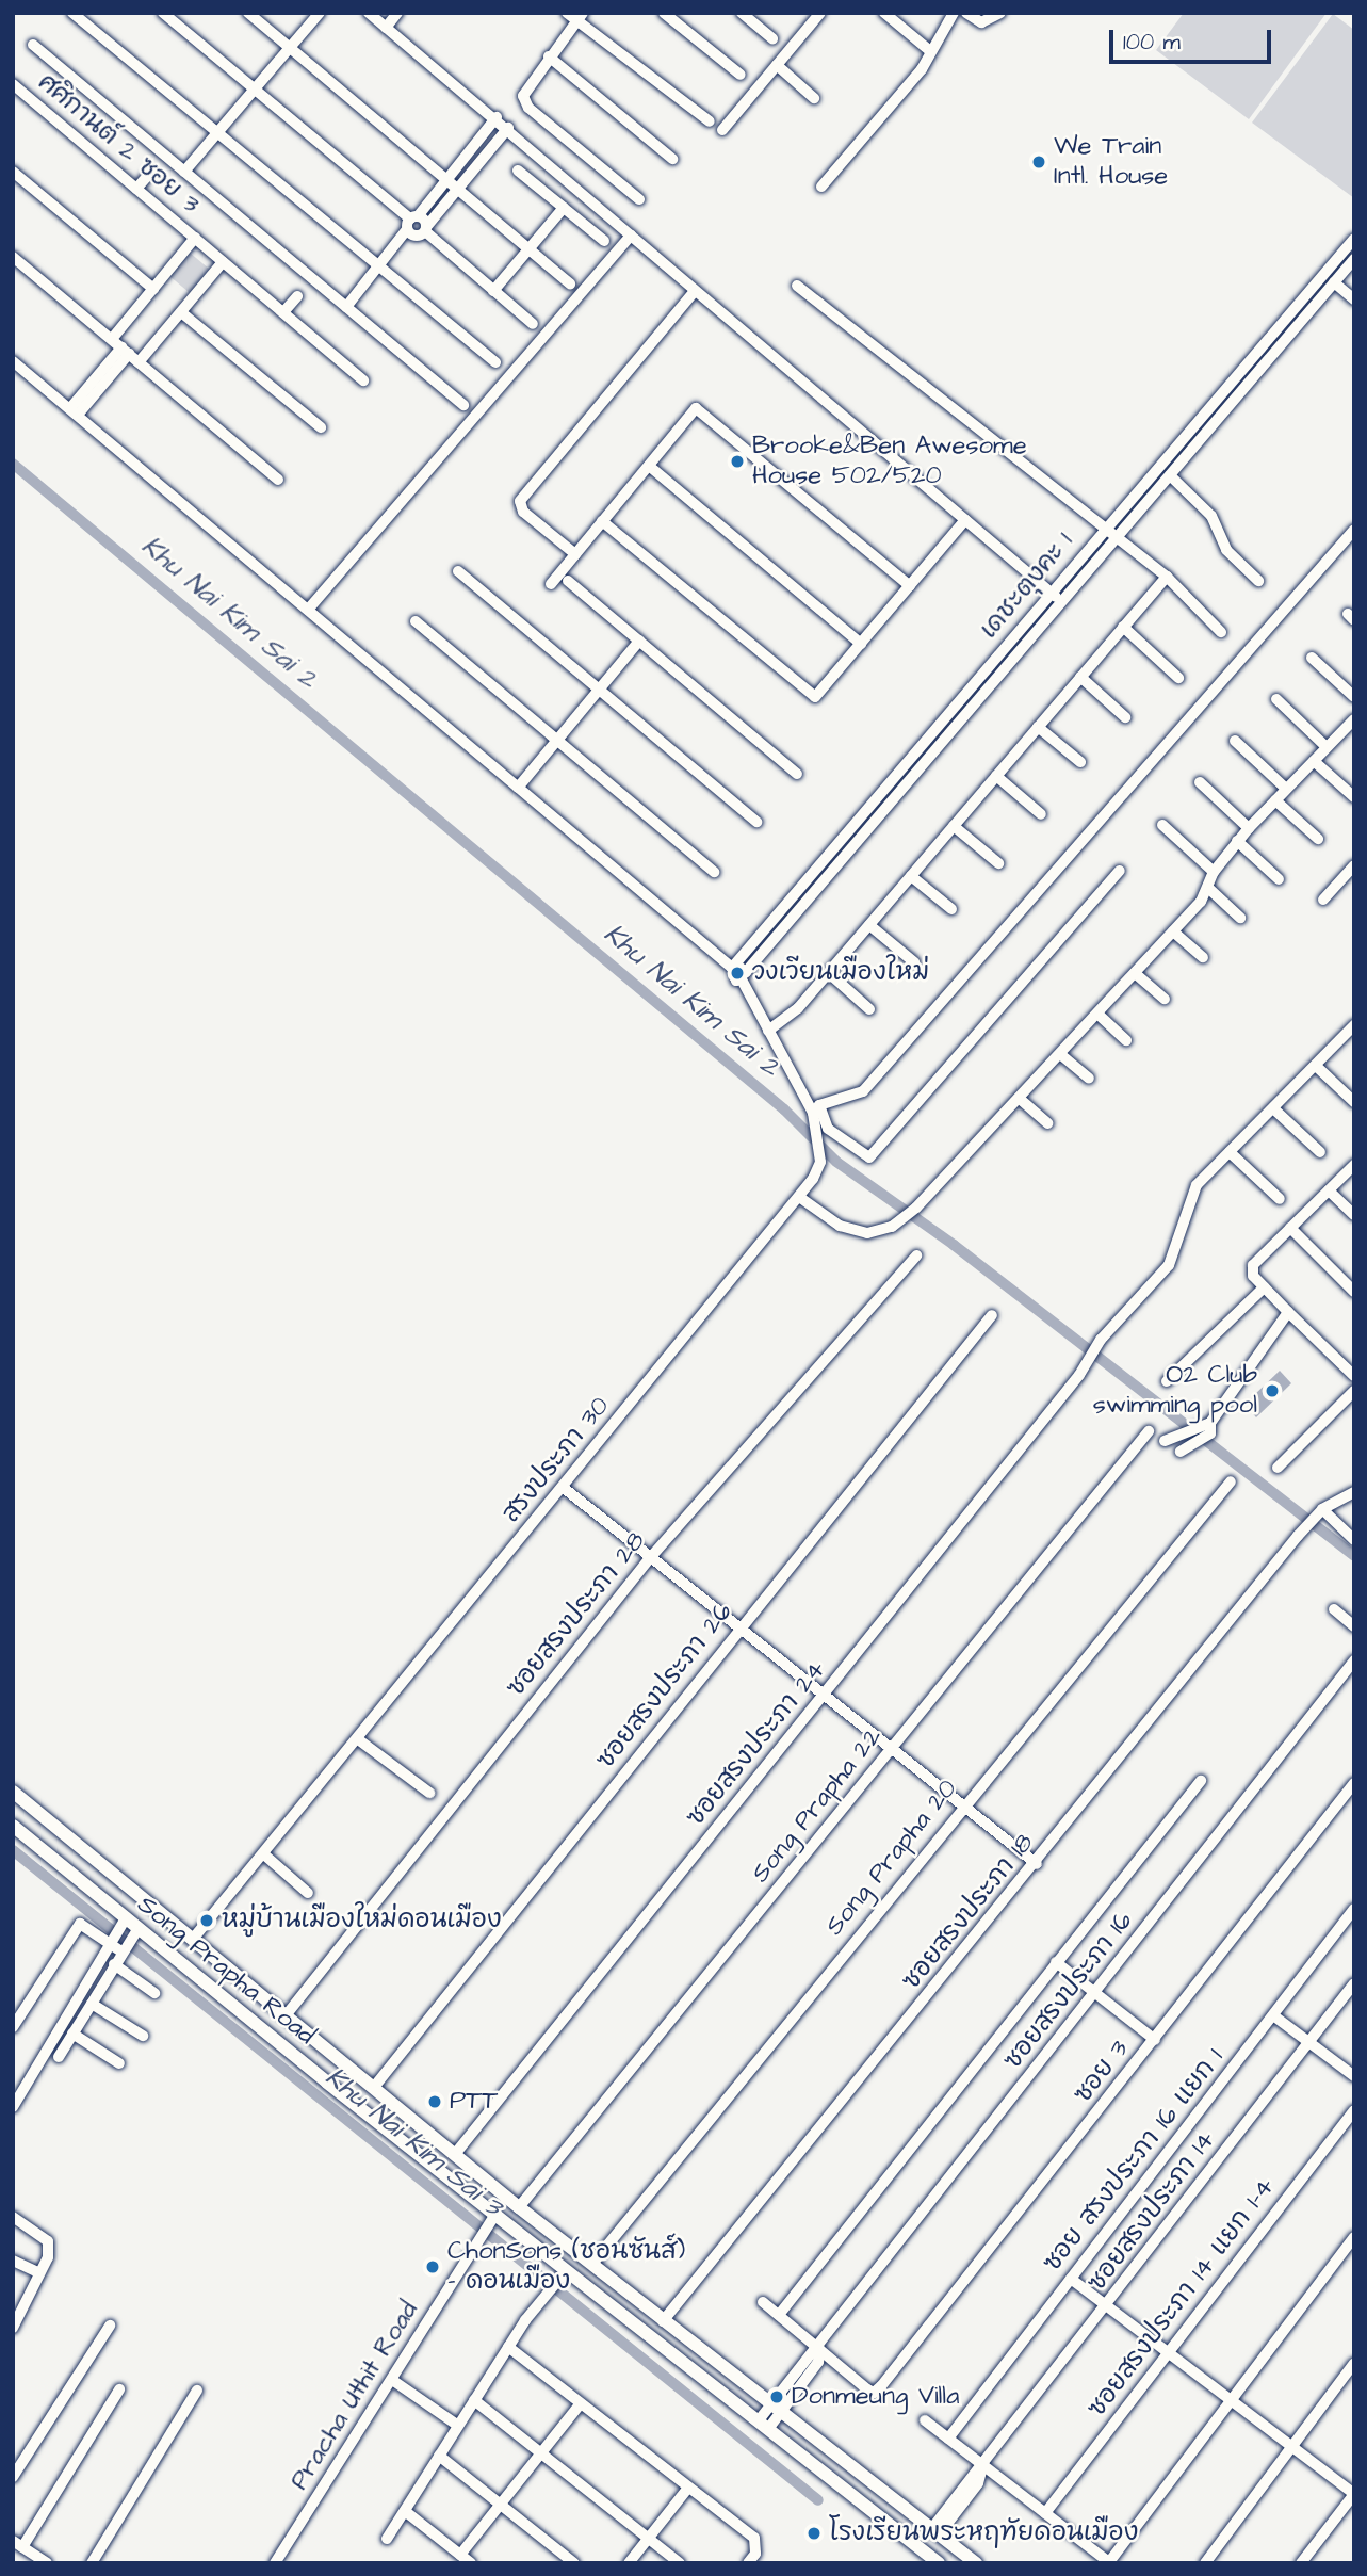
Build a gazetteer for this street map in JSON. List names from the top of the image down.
{
  "streets": {
    "main road": ["Song Prapha Road"],
    "street": [
      "ศศิกานต์ 2 ซอย 3",
      "เดชะตุงคะ 1",
      "สรงประภา 30",
      "ซอยสรงประภา 28",
      "ซอยสรงประภา 26",
      "ซอยสรงประภา 24",
      "Song Prapha 22",
      "Song Prapha 20",
      "ซอยสรงประภา 18",
      "ซอยสรงประภา 16",
      "ซอย 3",
      "ซอย สรงประภา 16 แยก 1",
      "ซอยสรงประภา 14",
      "ซอยสรงประภา 14 แยก 1-4",
      "Pracha Uthit Road"
    ]
  },
  "crossings": [
    ["เดชะตุงคะ 1", "สรงประภา 30"],
    ["สรงประภา 30", "Song Prapha Road"],
    ["ซอยสรงประภา 28", "Song Prapha Road"],
    ["ซอยสรงประภา 26", "Song Prapha Road"],
    ["ซอยสรงประภา 24", "Song Prapha Road"],
    ["Song Prapha 22", "Song Prapha Road"],
    ["Song Prapha 20", "Song Prapha Road"],
    ["ซอยสรงประภา 18", "Song Prapha Road"],
    ["Song Prapha Road", "ซอยสรงประภา 16"],
    ["Song Prapha Road", "ซอยสรงประภา 14"],
    ["Song Prapha Road", "Pracha Uthit Road"],
    ["ซอยสรงประภา 16", "ซอย 3"]
  ],
  "water": ["Khu Nai Kim Sai 2", "Khu Nai Kim Sai 3"],
  "places": [
    "We Train Intl. House",
    "Brooke&Ben Awesome House 502/520",
    "วงเวียนเมืองใหม่",
    "O2 Club swimming pool",
    "หมู่บ้านเมืองใหม่ดอนเมือง",
    "PTT",
    "ChonSons (ชอนซันส์) - ดอนเมือง",
    "Donmeung Villa",
    "โรงเรียนพระหฤทัยดอนเมือง"
  ],
  "scale_bar": "100 m"
}
